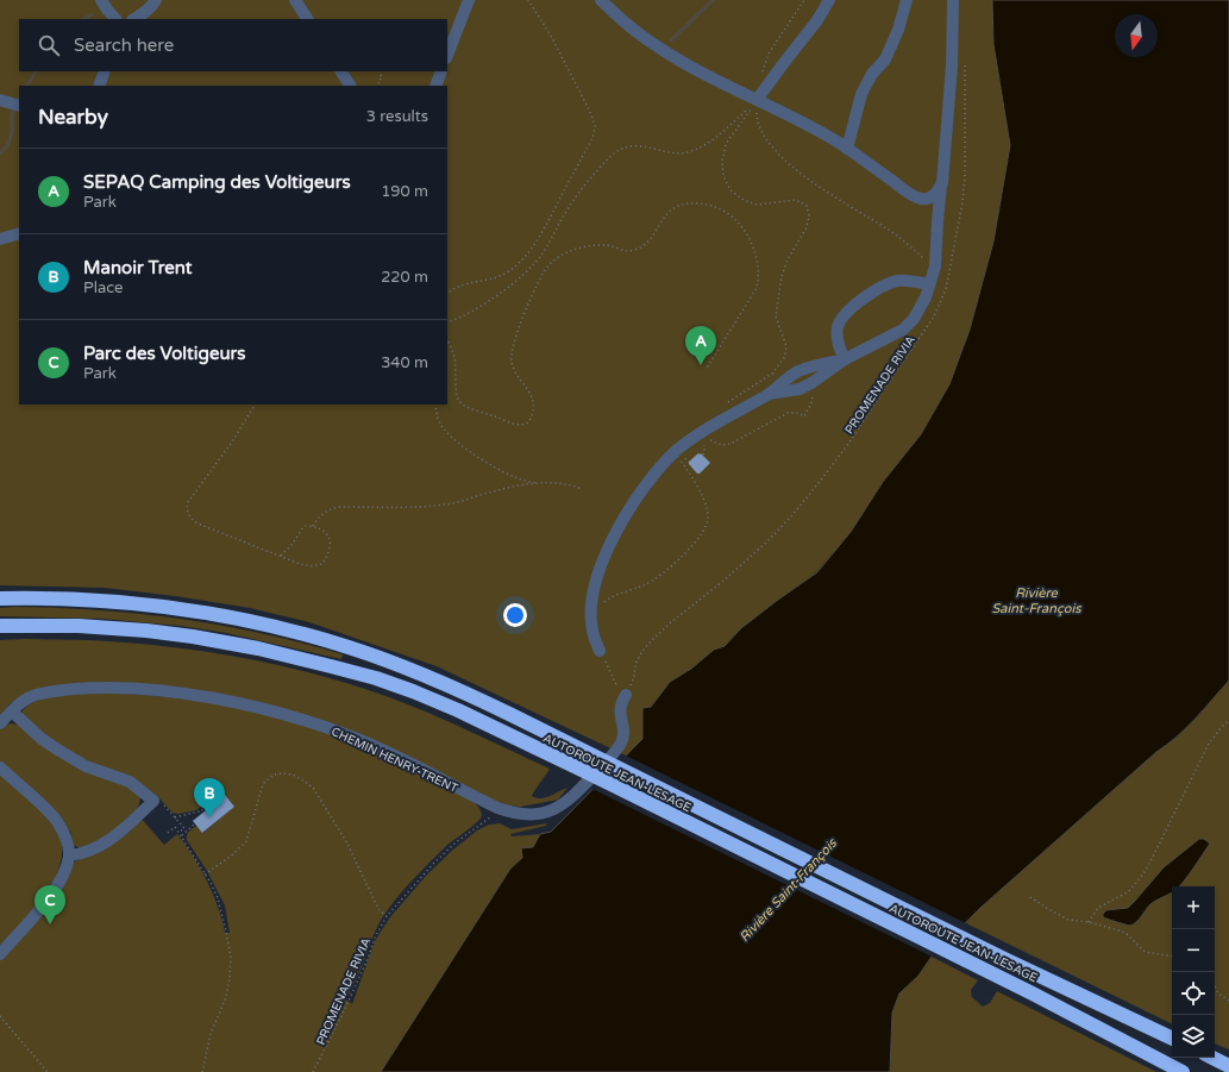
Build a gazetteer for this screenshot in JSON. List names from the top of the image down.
{
  "streets": {
    "highway": ["AUTOROUTE JEAN-LESAGE"],
    "lane": ["CHEMIN HENRY-TRENT"],
    "path": ["PROMENADE RIVIA"]
  },
  "crossings": [
    ["PROMENADE RIVIA", "CHEMIN HENRY-TRENT"]
  ],
  "water": ["Rivière Saint-François"],
  "north": "bottom",
  "page": {
    "search": "Search here",
    "heading": ["Nearby", "3 results"],
    "list": [
      {
        "mark": "A",
        "name": "SEPAQ Camping des Voltigeurs",
        "note": "Park",
        "value": "190 m"
      },
      {
        "mark": "B",
        "name": "Manoir Trent",
        "note": "Place",
        "value": "220 m"
      },
      {
        "mark": "C",
        "name": "Parc des Voltigeurs",
        "note": "Park",
        "value": "340 m"
      }
    ],
    "pins": ["A", "B", "C"],
    "map_buttons": ["+", "−"]
  }
}
